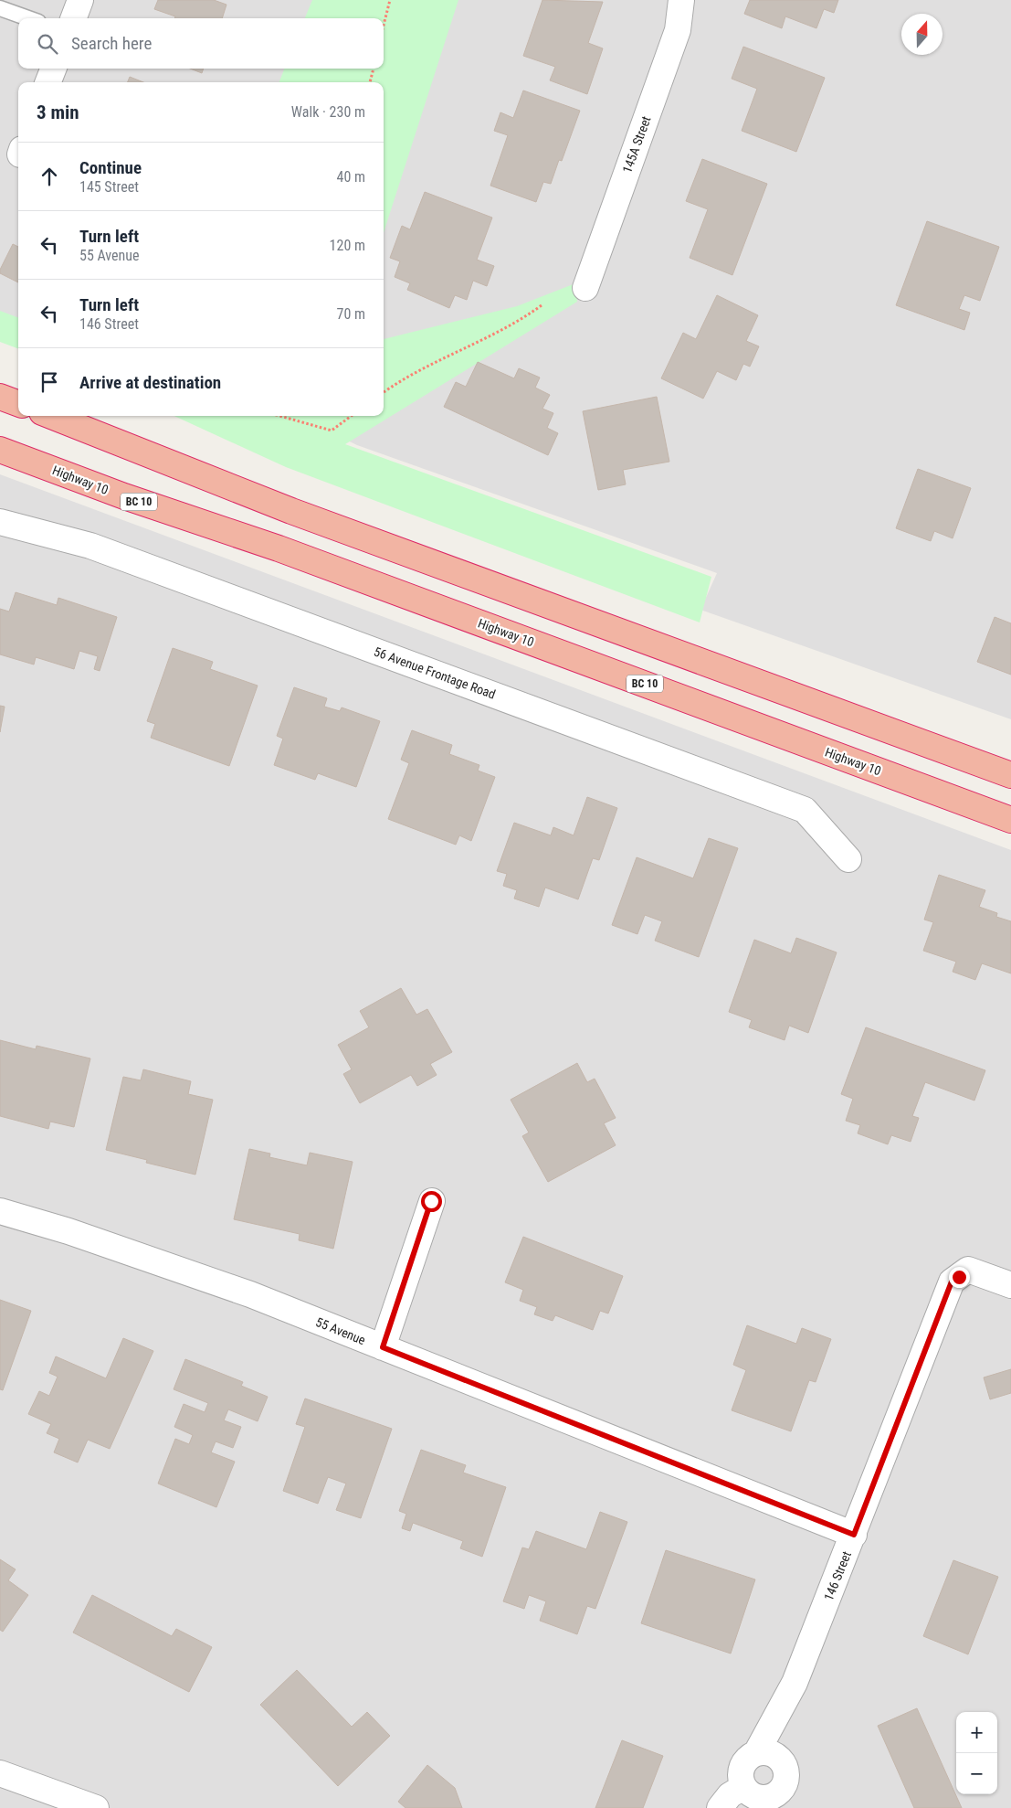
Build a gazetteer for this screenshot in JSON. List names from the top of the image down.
{
  "streets": {
    "highway": ["Highway 10", "BC 10"],
    "street": [
      "145A Street",
      "56 Avenue Frontage Road",
      "55 Avenue",
      "146 Street"
    ]
  },
  "crossings": [
    ["55 Avenue", "146 Street"]
  ],
  "north": "top",
  "page": {
    "search": "Search here",
    "heading": ["3 min", "Walk · 230 m"],
    "list": [
      ["Continue", "145 Street", "40 m"],
      ["Turn left", "55 Avenue", "120 m"],
      ["Turn left", "146 Street", "70 m"],
      "Arrive at destination"
    ],
    "map_buttons": ["+", "−"]
  }
}
